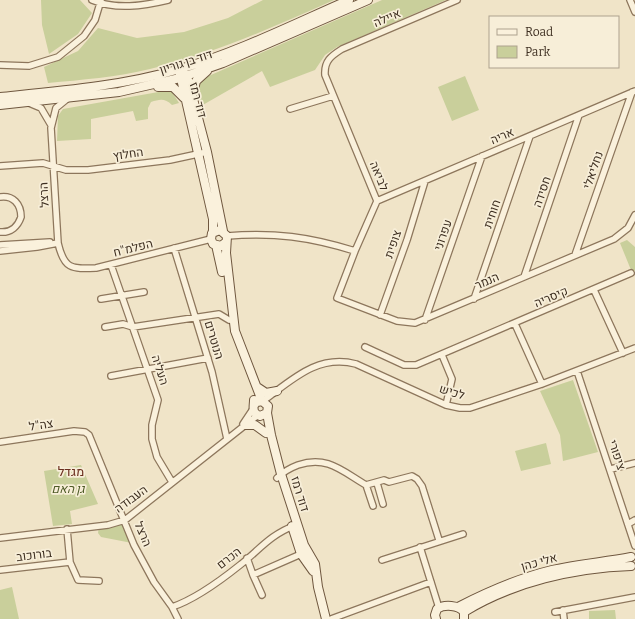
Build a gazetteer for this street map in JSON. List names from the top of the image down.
{
  "streets": {
    "street": [
      "איילה",
      "דוד בן גוריון",
      "דוד רמז",
      "אריה",
      "החלוץ",
      "נחליאלי",
      "לביאה",
      "חסידה",
      "הרצל",
      "חוחית",
      "עפרוני",
      "צופית",
      "הפלמ\"ח",
      "הנמר",
      "קיסריה",
      "הנוטרים",
      "העליה",
      "לכיש",
      "צה\"ל",
      "ציפורי",
      "העבודה",
      "בורוכוב",
      "הכרם",
      "אלי כהן"
    ]
  },
  "crossings": [
    ["איילה", "לביאה"],
    ["דוד בן גוריון", "דוד רמז"],
    ["דוד בן גוריון", "הרצל"],
    ["דוד רמז", "החלוץ"],
    ["דוד רמז", "הפלמ\"ח"],
    ["דוד רמז", "לכיש"],
    ["דוד רמז", "העבודה"],
    ["דוד רמז", "הכרם"],
    ["אריה", "נחליאלי"],
    ["אריה", "לביאה"],
    ["אריה", "חסידה"],
    ["אריה", "חוחית"],
    ["אריה", "עפרוני"],
    ["אריה", "צופית"],
    ["החלוץ", "הרצל"],
    ["נחליאלי", "הנמר"],
    ["לביאה", "הנמר"],
    ["חסידה", "הנמר"],
    ["הרצל", "הפלמ\"ח"],
    ["הרצל", "צה\"ל"],
    ["הרצל", "העבודה"],
    ["הרצל", "הכרם"],
    ["חוחית", "הנמר"],
    ["עפרוני", "הנמר"],
    ["צופית", "הנמר"],
    ["הפלמ\"ח", "הנוטרים"],
    ["הפלמ\"ח", "העליה"],
    ["הנוטרים", "העבודה"],
    ["העליה", "העבודה"],
    ["לכיש", "ציפורי"],
    ["לכיש", "העבודה"]
  ],
  "districts": ["מגדל"],
  "parks": ["גן האם"],
  "legend": ["Road", "Park"]
}
